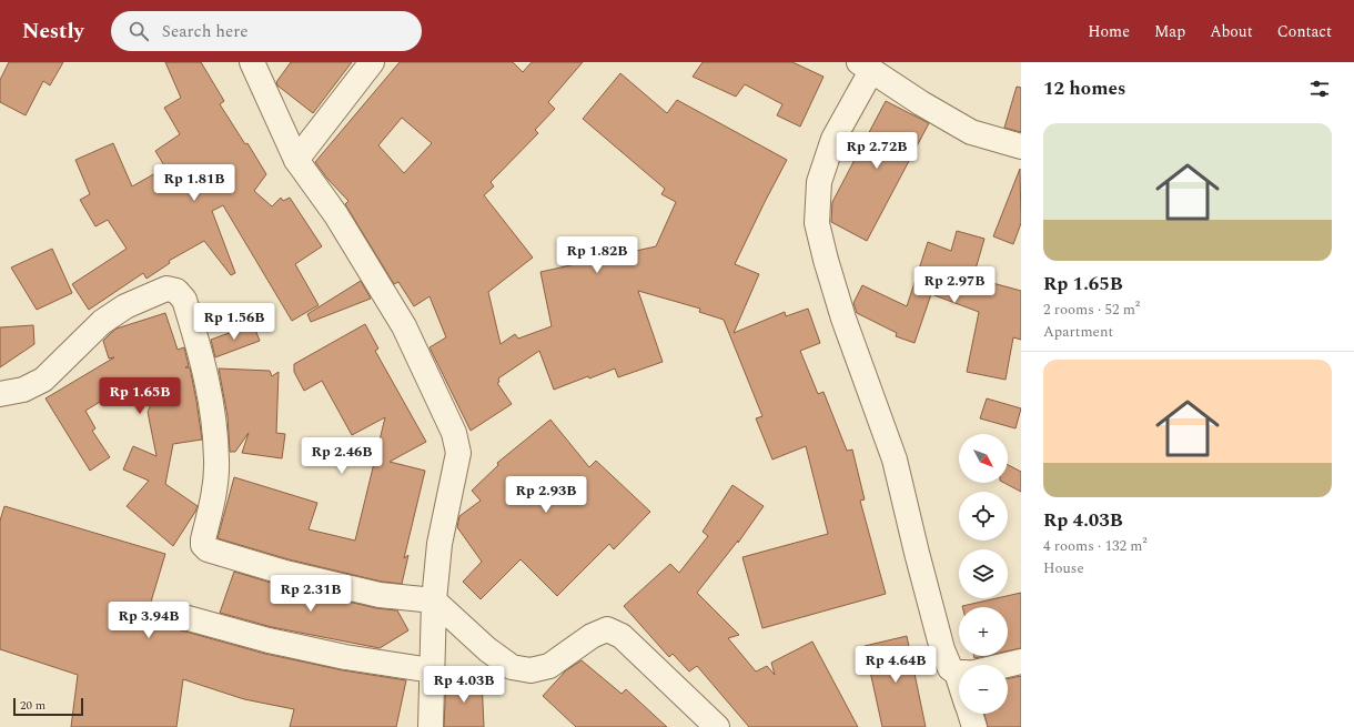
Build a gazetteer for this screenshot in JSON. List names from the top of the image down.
{
  "scale_bar": "20 m",
  "north": "bottom right",
  "page": {
    "header": "Nestly",
    "search": "Search here",
    "nav": [
      "Home",
      "Map",
      "About",
      "Contact"
    ],
    "heading": "12 homes",
    "list": [
      {
        "name": "Rp 1.65B",
        "note": "2 rooms · 52 m² · Apartment"
      },
      {
        "name": "Rp 4.03B",
        "note": "4 rooms · 132 m² · House"
      }
    ],
    "price": [
      "Rp 2.72B",
      "Rp 1.81B",
      "Rp 1.82B",
      "Rp 2.97B",
      "Rp 1.56B",
      "Rp 1.65B",
      "Rp 2.46B",
      "Rp 2.93B",
      "Rp 2.31B",
      "Rp 3.94B",
      "Rp 4.64B",
      "Rp 4.03B"
    ],
    "map_buttons": ["+", "−"],
    "scale": "20 m"
  }
}
